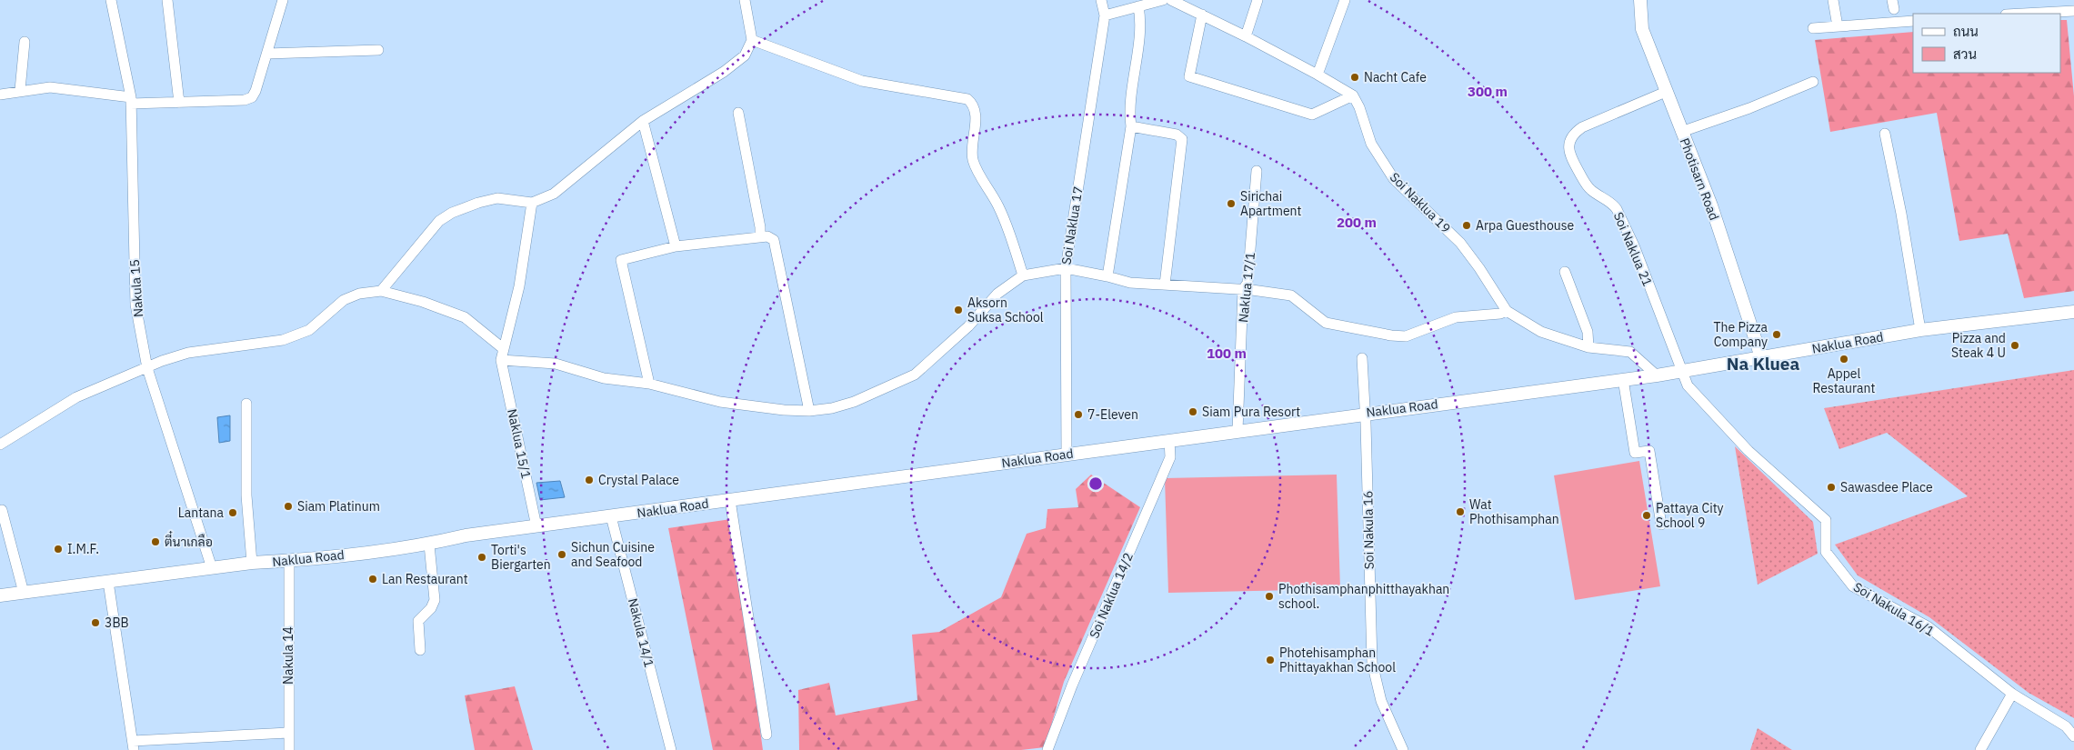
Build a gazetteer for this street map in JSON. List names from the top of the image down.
{
  "streets": {
    "street": [
      "Photisarn Road",
      "Soi Naklua 19",
      "Soi Naklua 17",
      "Soi Naklua 21",
      "Naklua 17/1",
      "Nakula 15",
      "Naklua Road",
      "Naklua 15/1",
      "Soi Nakula 16",
      "Soi Naklua 14/2",
      "Soi Nakula 16/1",
      "Nakula 14/1",
      "Nakula 14"
    ]
  },
  "crossings": [
    ["Photisarn Road", "Soi Naklua 21"],
    ["Photisarn Road", "Naklua Road"],
    ["Soi Naklua 19", "Naklua Road"],
    ["Soi Naklua 17", "Naklua Road"],
    ["Soi Naklua 21", "Naklua Road"],
    ["Soi Naklua 21", "Soi Nakula 16/1"],
    ["Naklua 17/1", "Naklua Road"],
    ["Nakula 15", "Naklua Road"],
    ["Naklua Road", "Naklua 15/1"],
    ["Naklua Road", "Soi Nakula 16"],
    ["Naklua Road", "Soi Naklua 14/2"],
    ["Naklua Road", "Soi Nakula 16/1"],
    ["Naklua Road", "Nakula 14/1"],
    ["Naklua Road", "Nakula 14"]
  ],
  "districts": ["Na Kluea"],
  "places": [
    "Nacht Cafe",
    "Sirichai Apartment",
    "Arpa Guesthouse",
    "Aksorn Suksa School",
    "The Pizza Company",
    "Pizza and Steak 4 U",
    "Appel Restaurant",
    "Siam Pura Resort",
    "7-Eleven",
    "Crystal Palace",
    "Sawasdee Place",
    "Siam Platinum",
    "Wat Phothisamphan",
    "Lantana",
    "Pattaya City School 9",
    "ตี๋นาเกลือ",
    "I.M.F.",
    "Sichun Cuisine and Seafood",
    "Torti's Biergarten",
    "Lan Restaurant",
    "Phothisamphanphitthayakhan school.",
    "3BB",
    "Photehisamphan Phittayakhan School"
  ],
  "legend": ["ถนน", "สวน"],
  "rings": ["300 m", "200 m", "100 m"]
}
